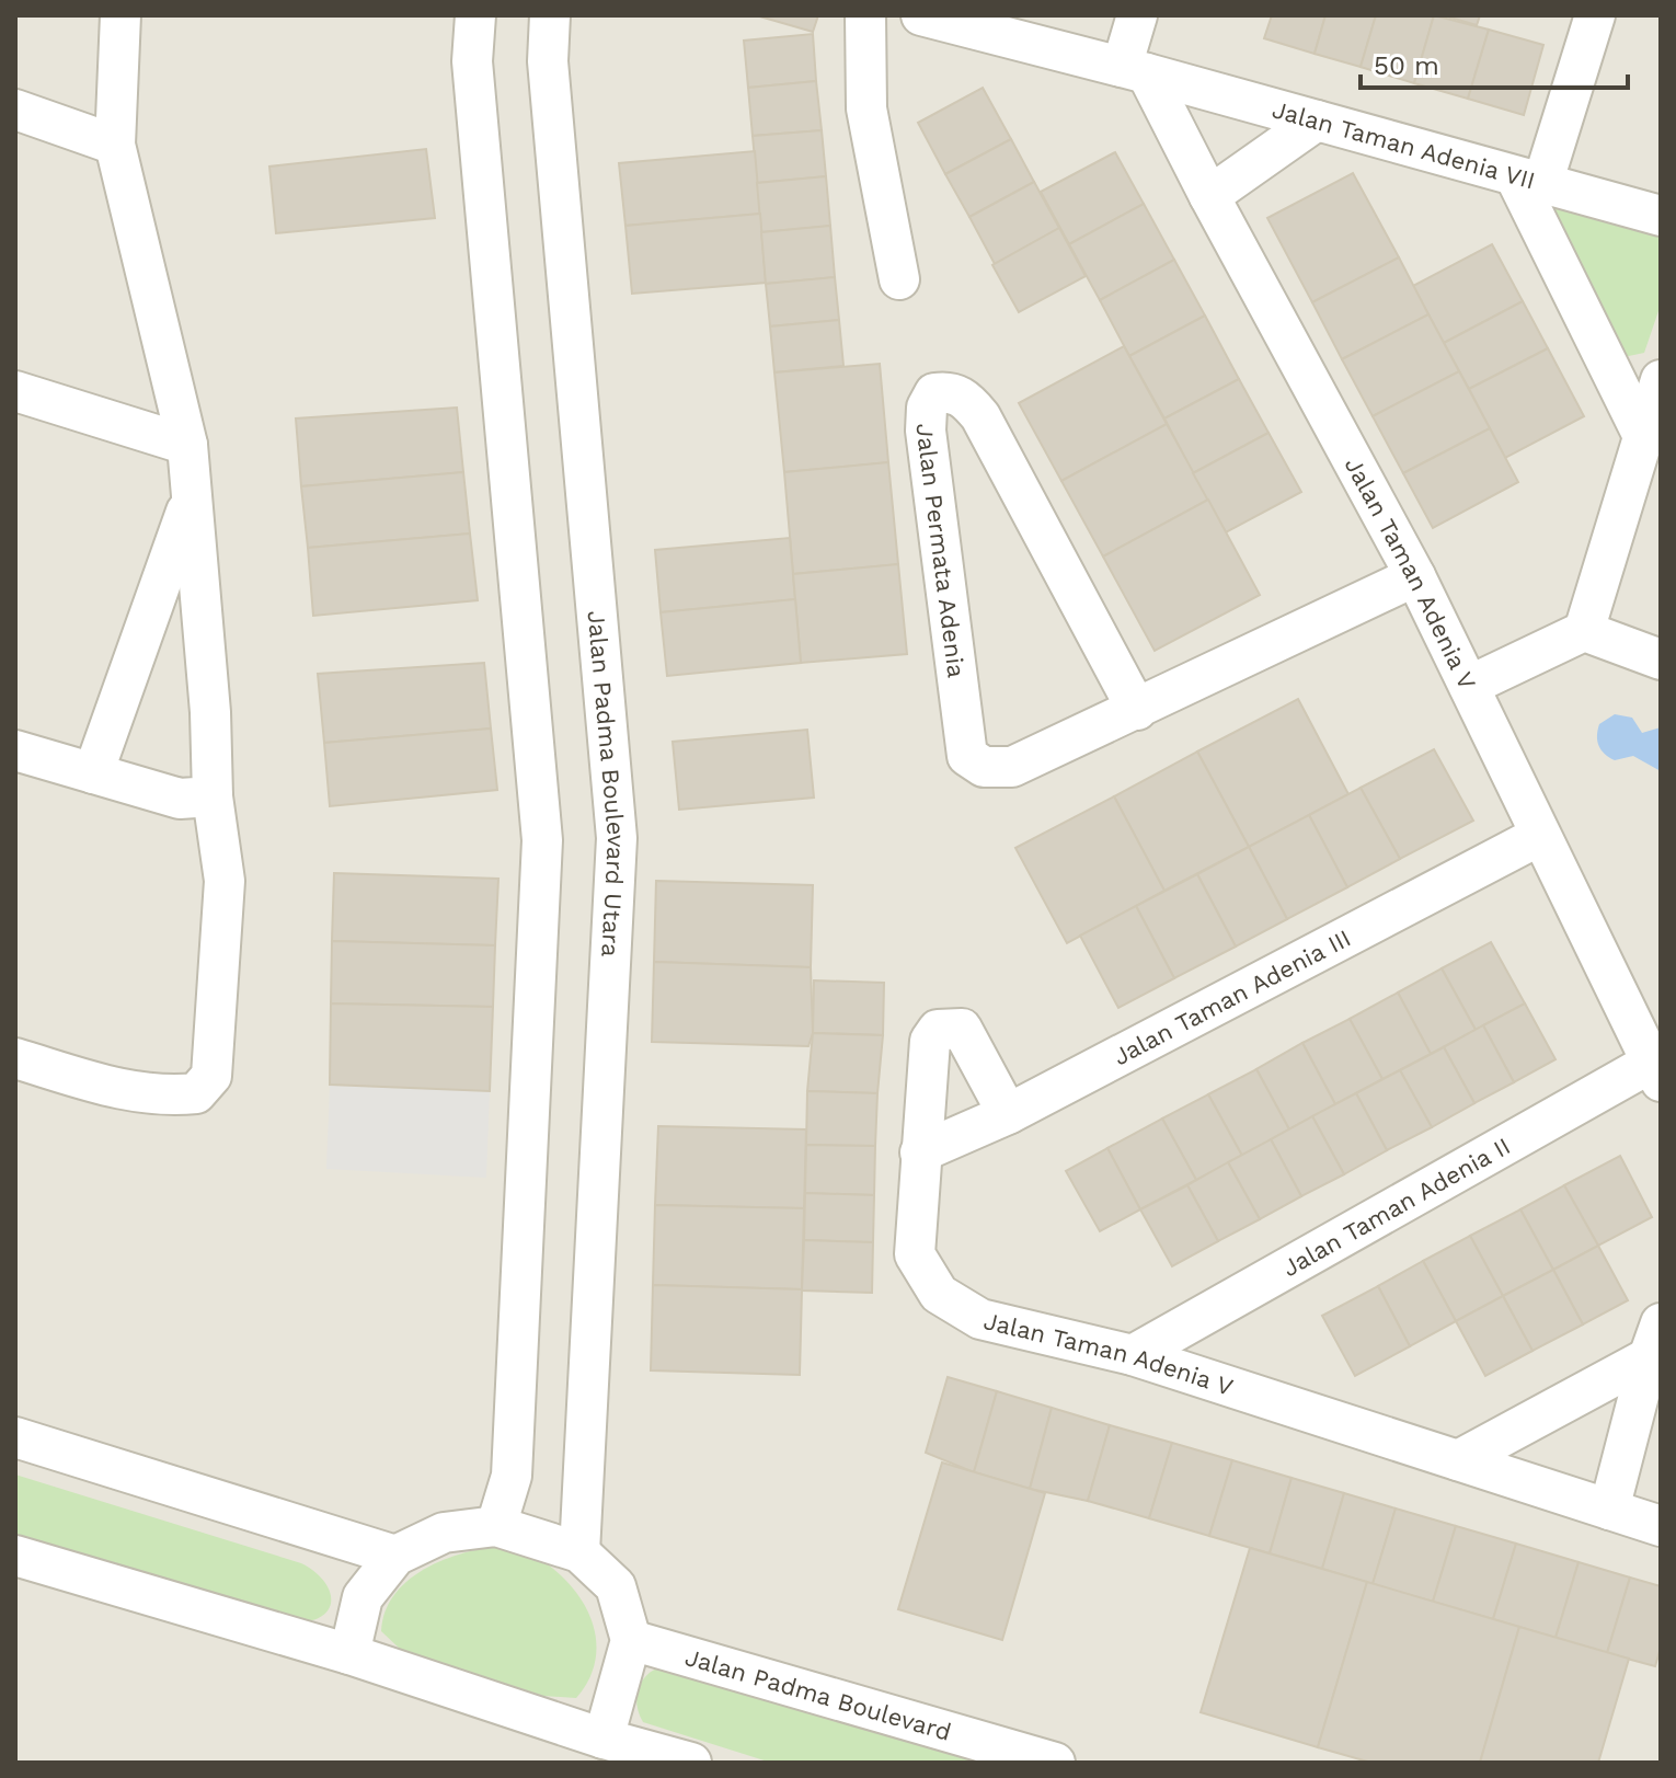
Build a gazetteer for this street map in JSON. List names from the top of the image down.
{
  "streets": {
    "street": [
      "Jalan Taman Adenia VII",
      "Jalan Permata Adenia",
      "Jalan Taman Adenia V",
      "Jalan Padma Boulevard Utara",
      "Jalan Taman Adenia III",
      "Jalan Taman Adenia II",
      "Jalan Padma Boulevard"
    ]
  },
  "crossings": [
    ["Jalan Taman Adenia VII", "Jalan Taman Adenia V"],
    ["Jalan Permata Adenia", "Jalan Taman Adenia V"],
    ["Jalan Taman Adenia V", "Jalan Taman Adenia III"],
    ["Jalan Taman Adenia V", "Jalan Taman Adenia II"]
  ],
  "scale_bar": "50 m"
}
